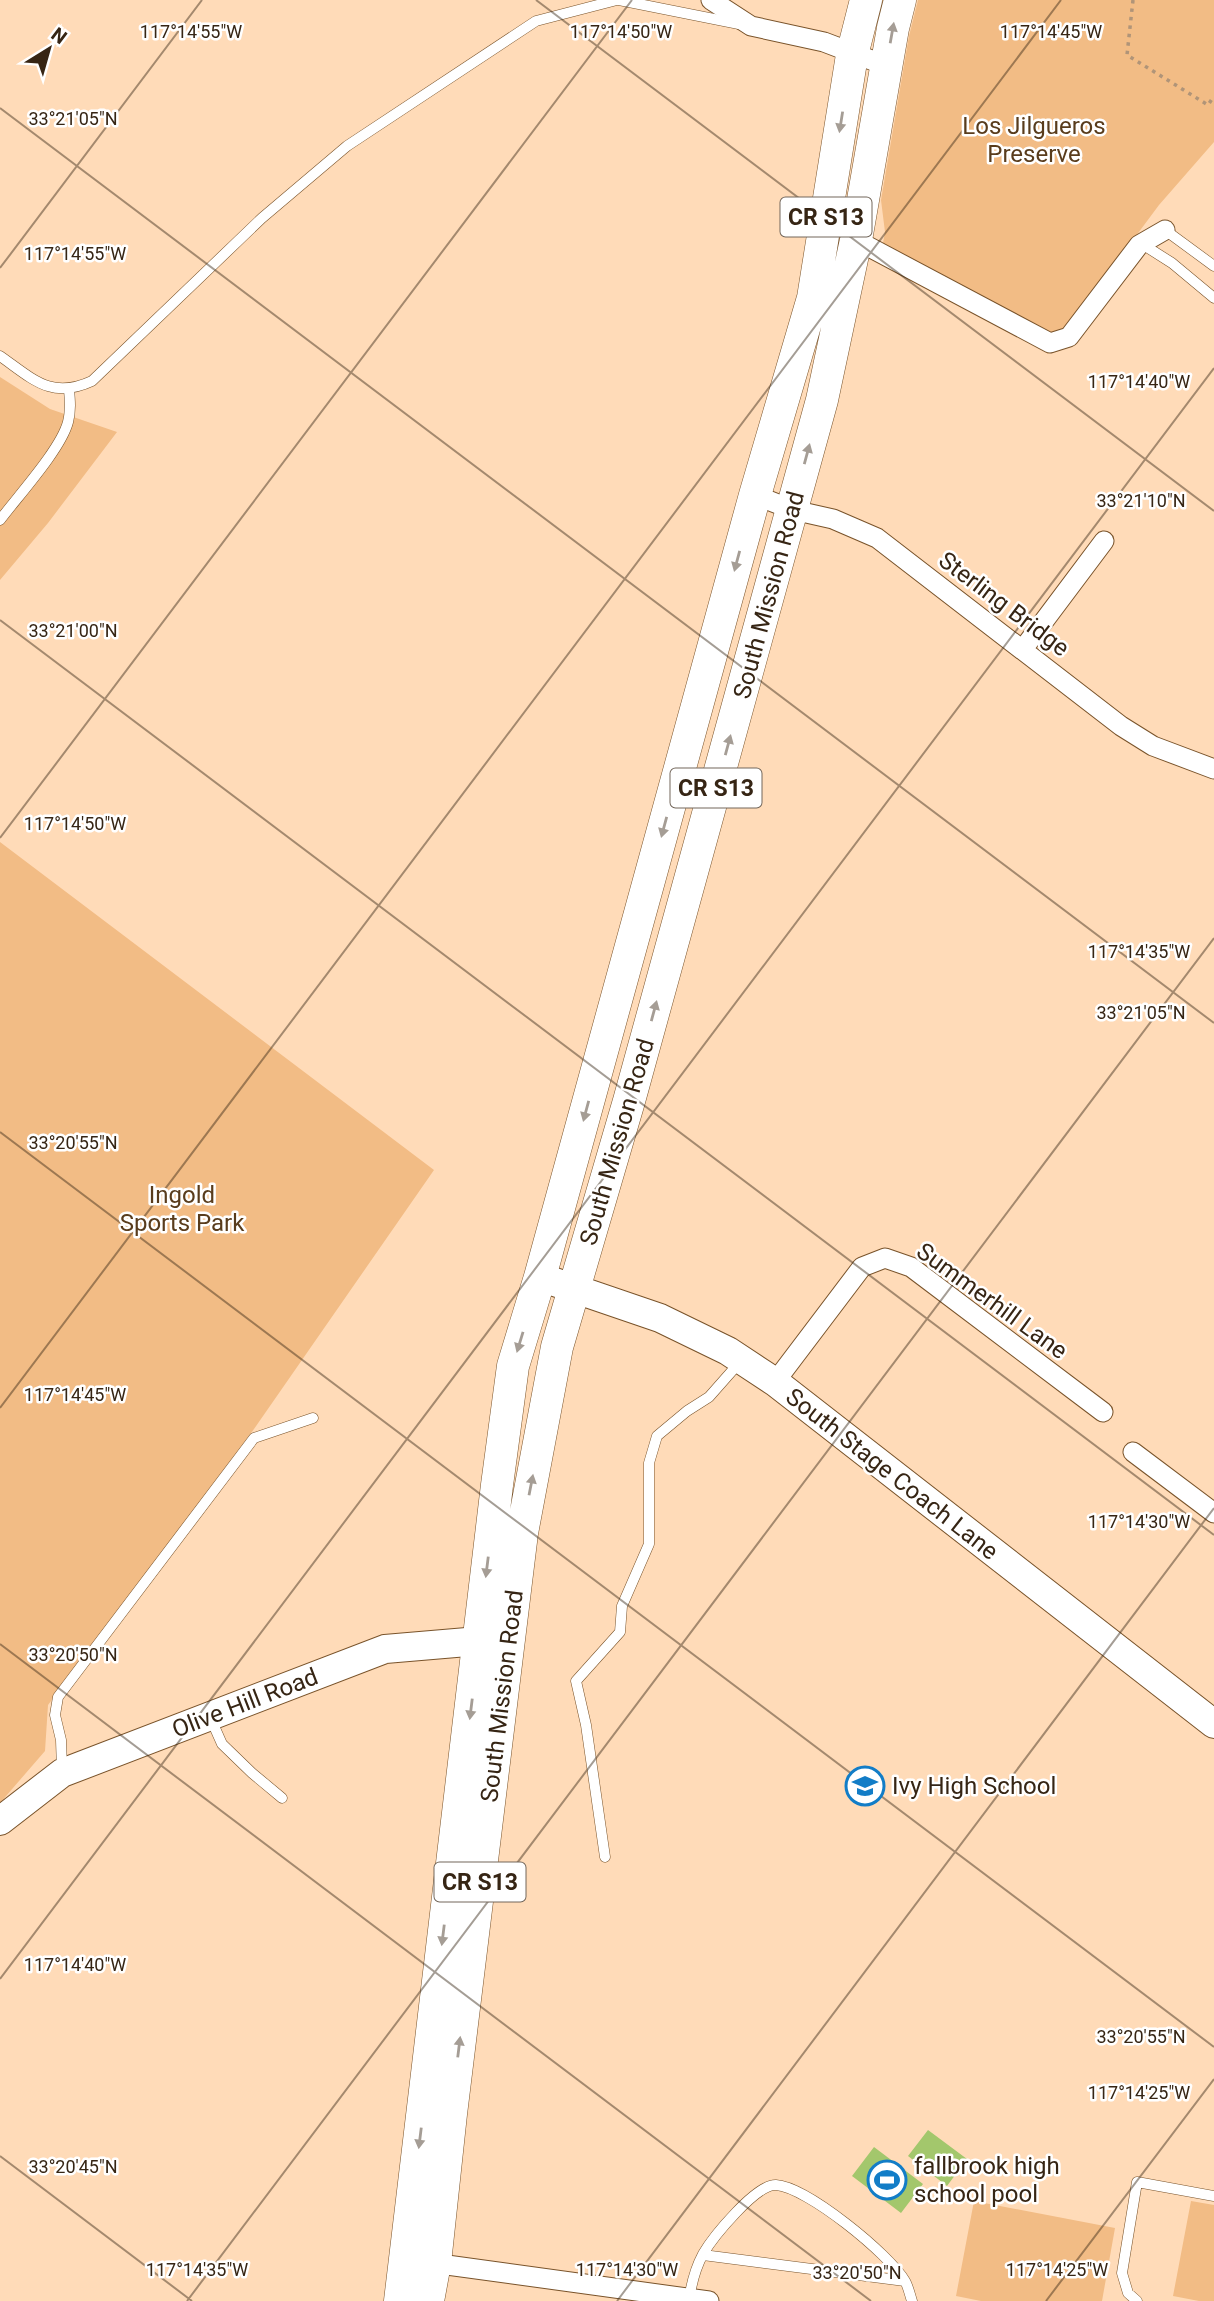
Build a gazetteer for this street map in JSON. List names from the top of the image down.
{
  "streets": {
    "main road": [
      "CR S13",
      "South Mission Road",
      "South Stage Coach Lane",
      "Olive Hill Road"
    ],
    "street": ["Sterling Bridge", "Summerhill Lane"]
  },
  "crossings": [
    ["South Mission Road", "Sterling Bridge"],
    ["South Mission Road", "South Stage Coach Lane"],
    ["South Mission Road", "Olive Hill Road"],
    ["Summerhill Lane", "South Stage Coach Lane"]
  ],
  "parks": ["Los Jilgueros Preserve", "Ingold Sports Park"],
  "places": {
    "school or university": ["Ivy High School"],
    "sports": ["fallbrook high school pool"]
  },
  "north": "top right",
  "coordinates": [
    "117°14'55\"W",
    "117°14'50\"W",
    "117°14'45\"W",
    "33°21'05\"N",
    "117°14'40\"W",
    "33°21'10\"N",
    "33°21'00\"N",
    "117°14'35\"W",
    "33°20'55\"N",
    "117°14'30\"W",
    "33°20'50\"N",
    "117°14'25\"W",
    "33°20'45\"N"
  ]
}
